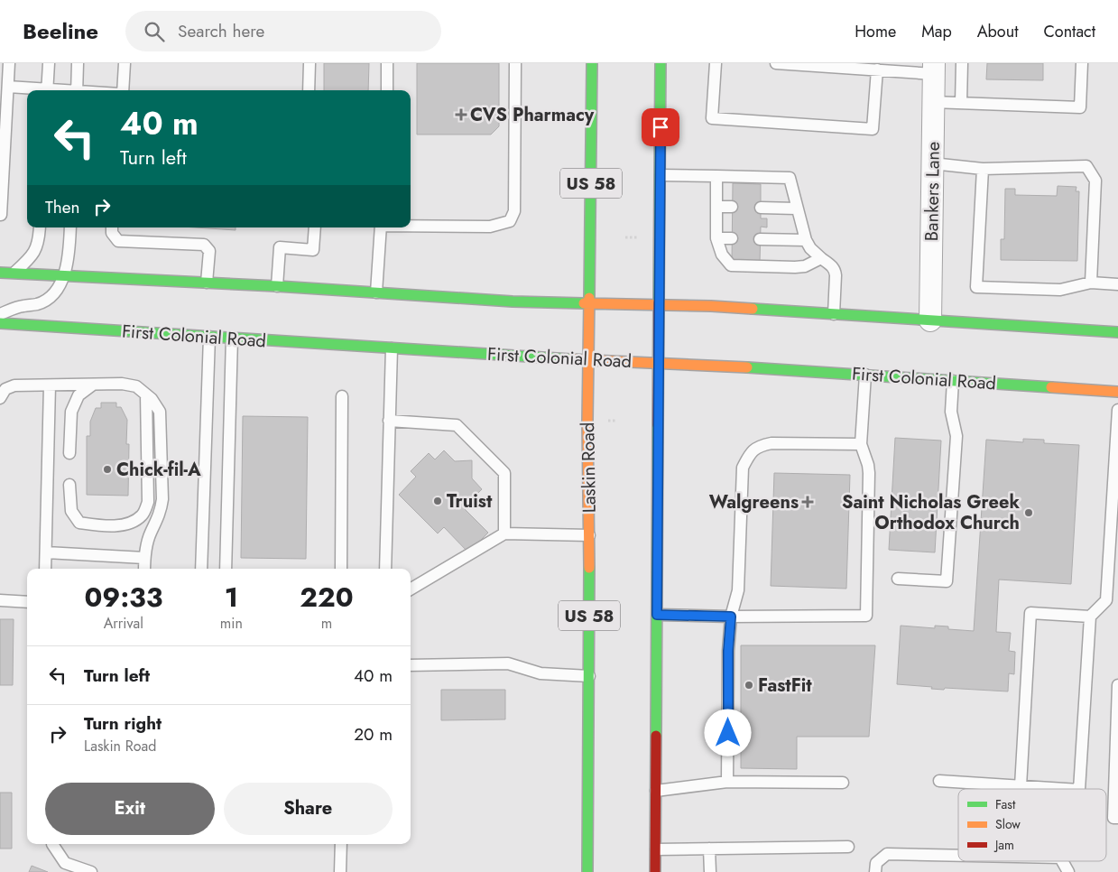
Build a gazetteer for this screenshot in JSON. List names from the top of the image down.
{
  "streets": {
    "main road": ["US 58", "First Colonial Road", "Laskin Road"],
    "street": ["Bankers Lane"]
  },
  "crossings": [
    ["First Colonial Road", "Laskin Road"]
  ],
  "places": {
    "health": ["CVS Pharmacy", "Walgreens"],
    "other": [
      "Chick-fil-A",
      "Truist",
      "Saint Nicholas Greek Orthodox Church",
      "FastFit"
    ]
  },
  "legend": ["Fast", "Slow", "Jam"],
  "page": {
    "header": "Beeline",
    "search": "Search here",
    "nav": [
      "Home",
      "Map",
      "About",
      "Contact"
    ],
    "turn": ["40 m", "Turn left"],
    "then": "Then",
    "eta": [
      "09:33",
      "Arrival",
      "1",
      "min",
      "220",
      "m"
    ],
    "list": [
      {
        "name": "Turn left",
        "value": "40 m"
      },
      {
        "name": "Turn right",
        "note": "Laskin Road",
        "value": "20 m"
      }
    ],
    "buttons": ["Exit", "Share"]
  }
}
